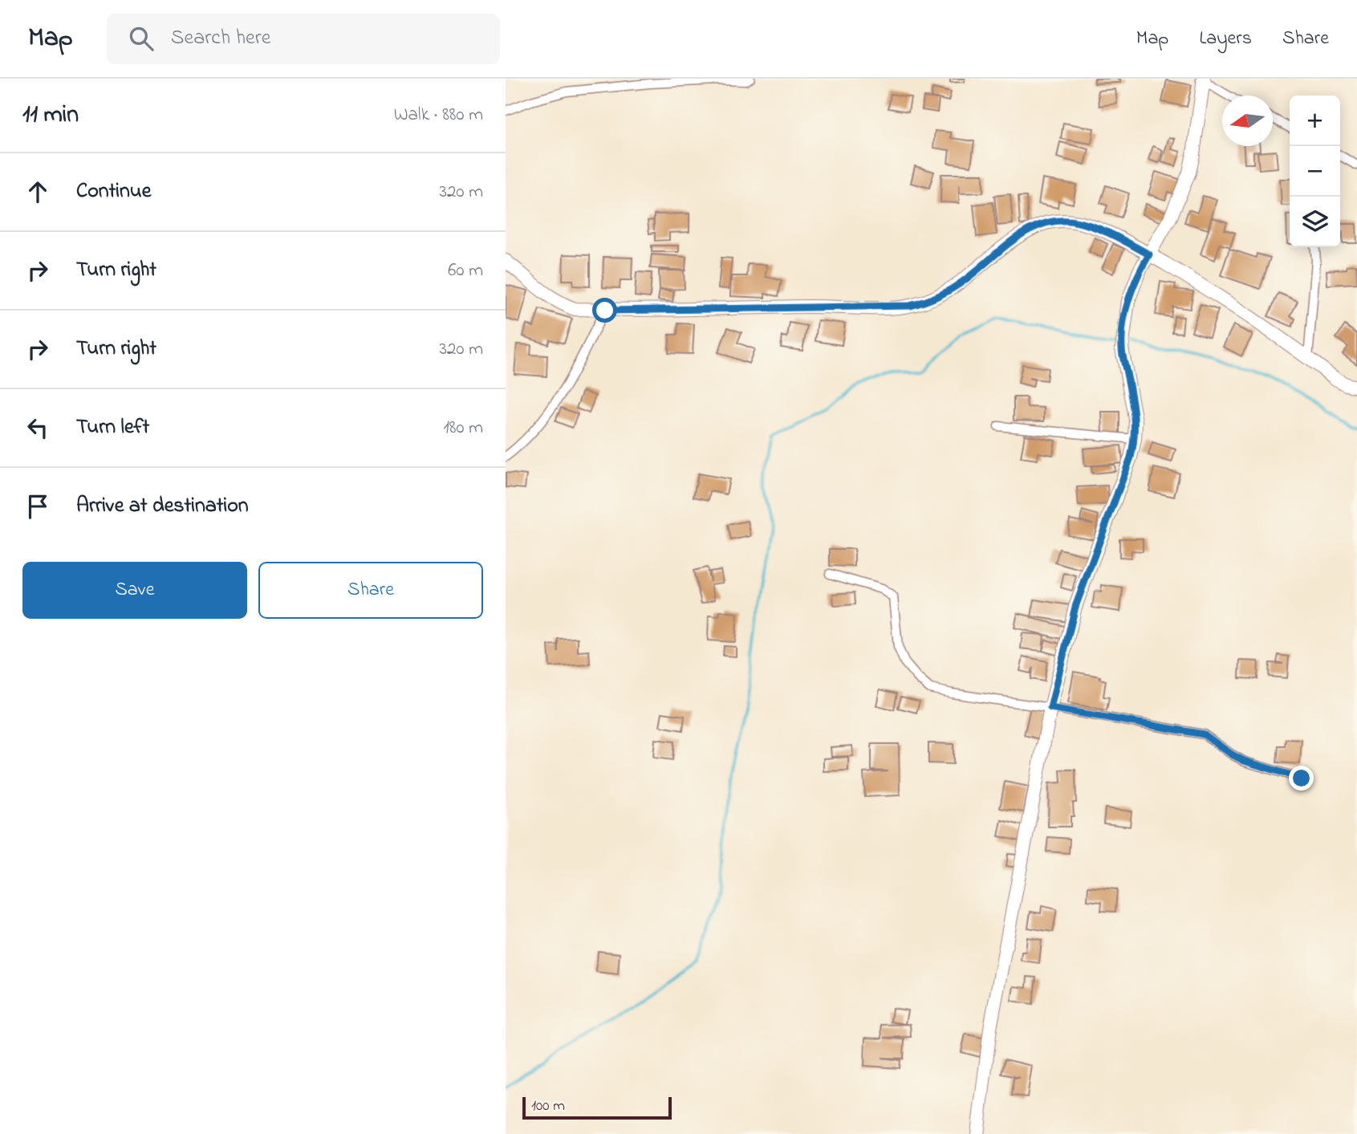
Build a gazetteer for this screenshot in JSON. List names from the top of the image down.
{
  "scale_bar": "100 m",
  "north": "left",
  "page": {
    "header": "Map",
    "search": "Search here",
    "nav": ["Map", "Layers", "Share"],
    "heading": ["11 min", "Walk · 880 m"],
    "map_buttons": ["+", "−"],
    "list": [
      ["Continue", "320 m"],
      ["Turn right", "60 m"],
      ["Turn right", "320 m"],
      ["Turn left", "180 m"],
      "Arrive at destination"
    ],
    "buttons": ["Save", "Share"],
    "scale": "100 m"
  }
}
